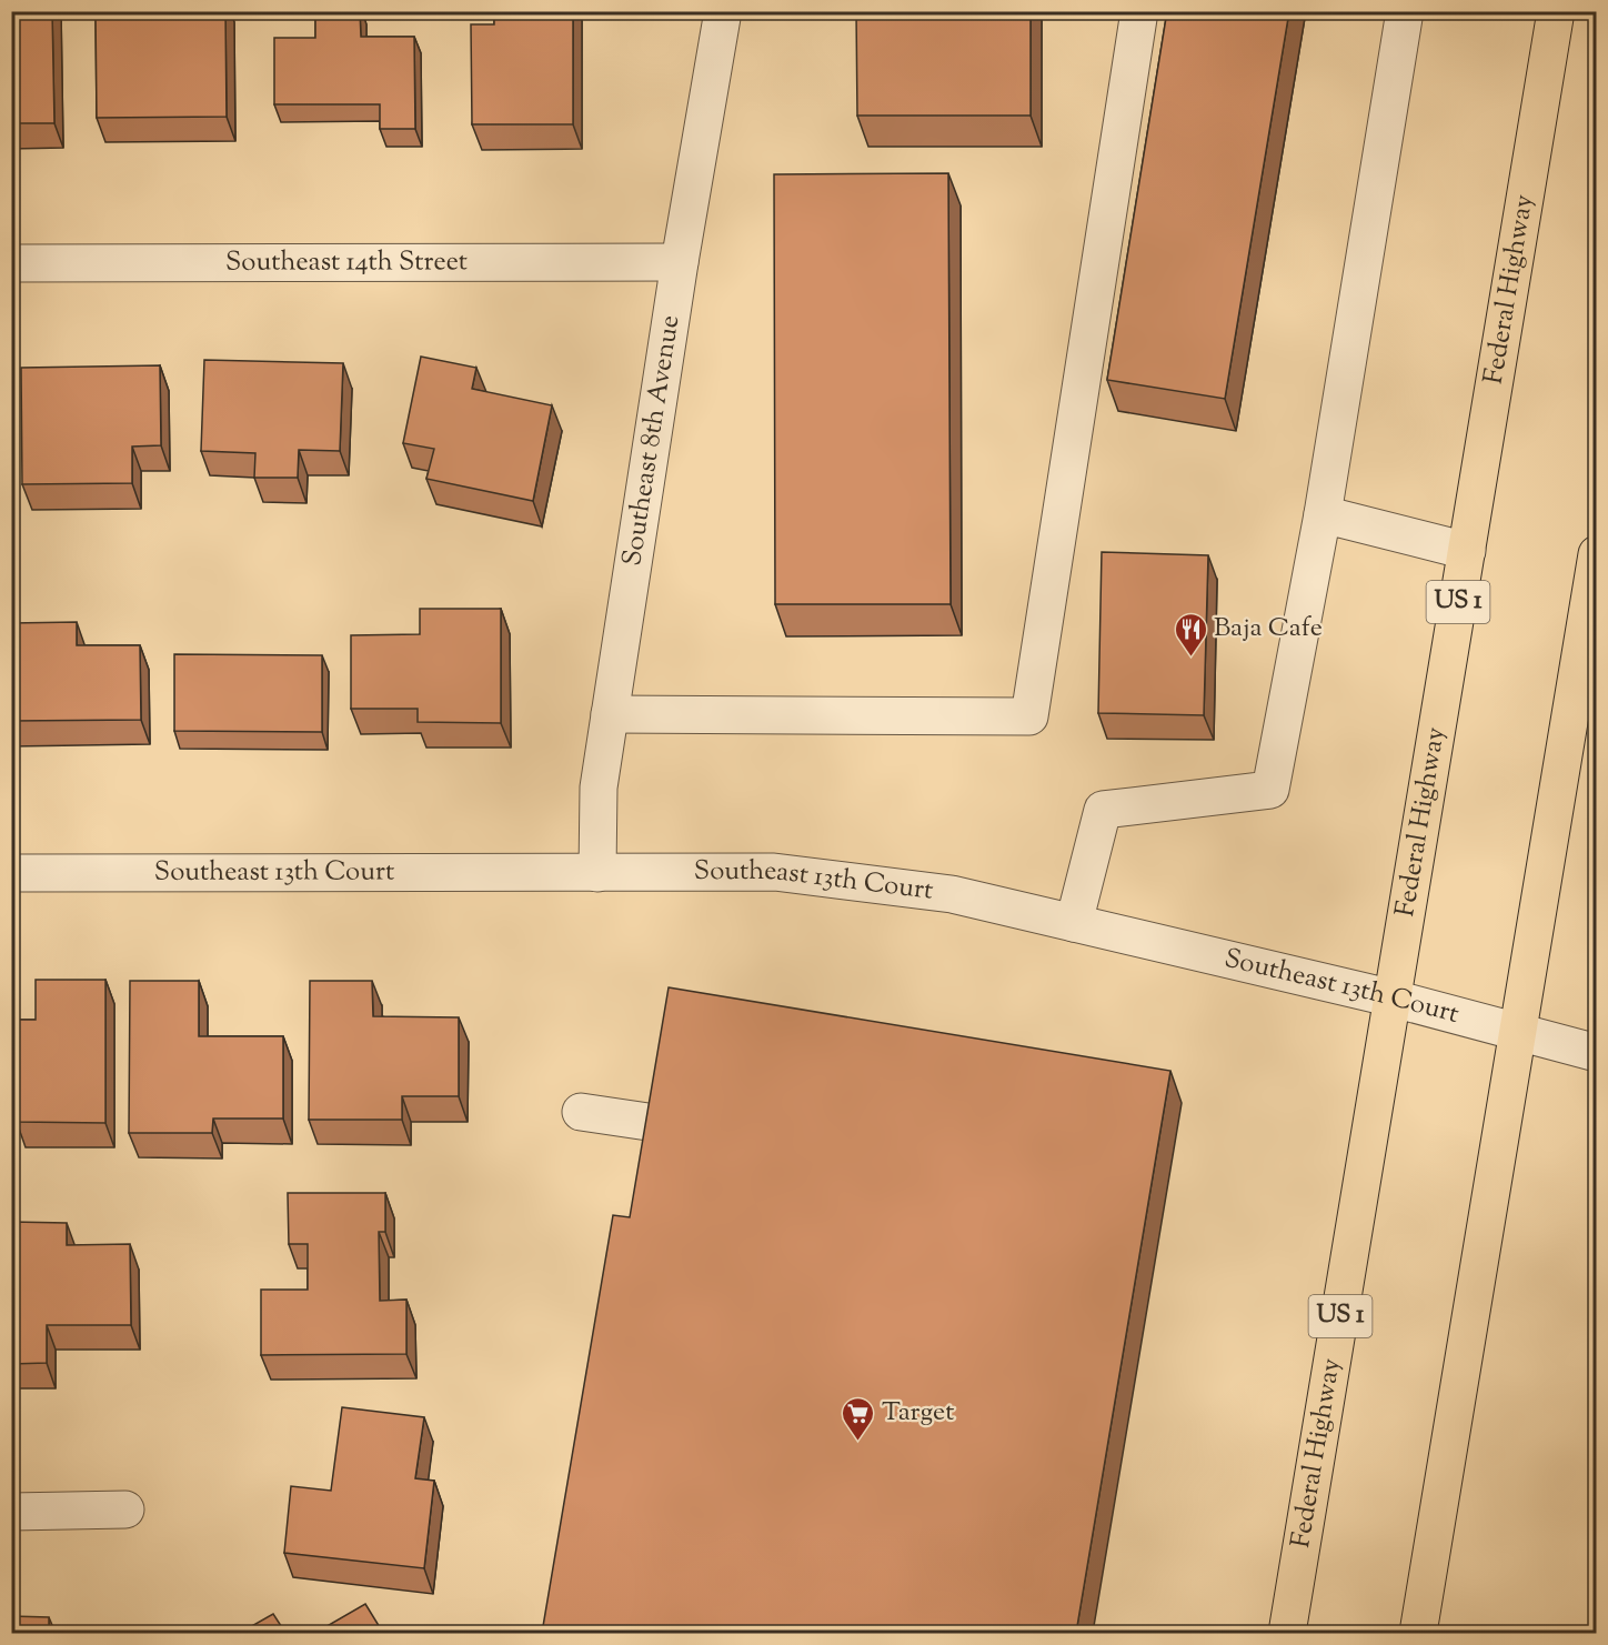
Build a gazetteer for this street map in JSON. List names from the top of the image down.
{
  "streets": {
    "main road": ["Federal Highway", "US 1"],
    "street": ["Southeast 14th Street", "Southeast 8th Avenue", "Southeast 13th Court"]
  },
  "crossings": [
    ["Southeast 14th Street", "Southeast 8th Avenue"],
    ["Federal Highway", "Southeast 13th Court"],
    ["Southeast 8th Avenue", "Southeast 13th Court"]
  ],
  "places": {
    "restaurant": ["Baja Cafe"],
    "supermarket": ["Target"]
  }
}
